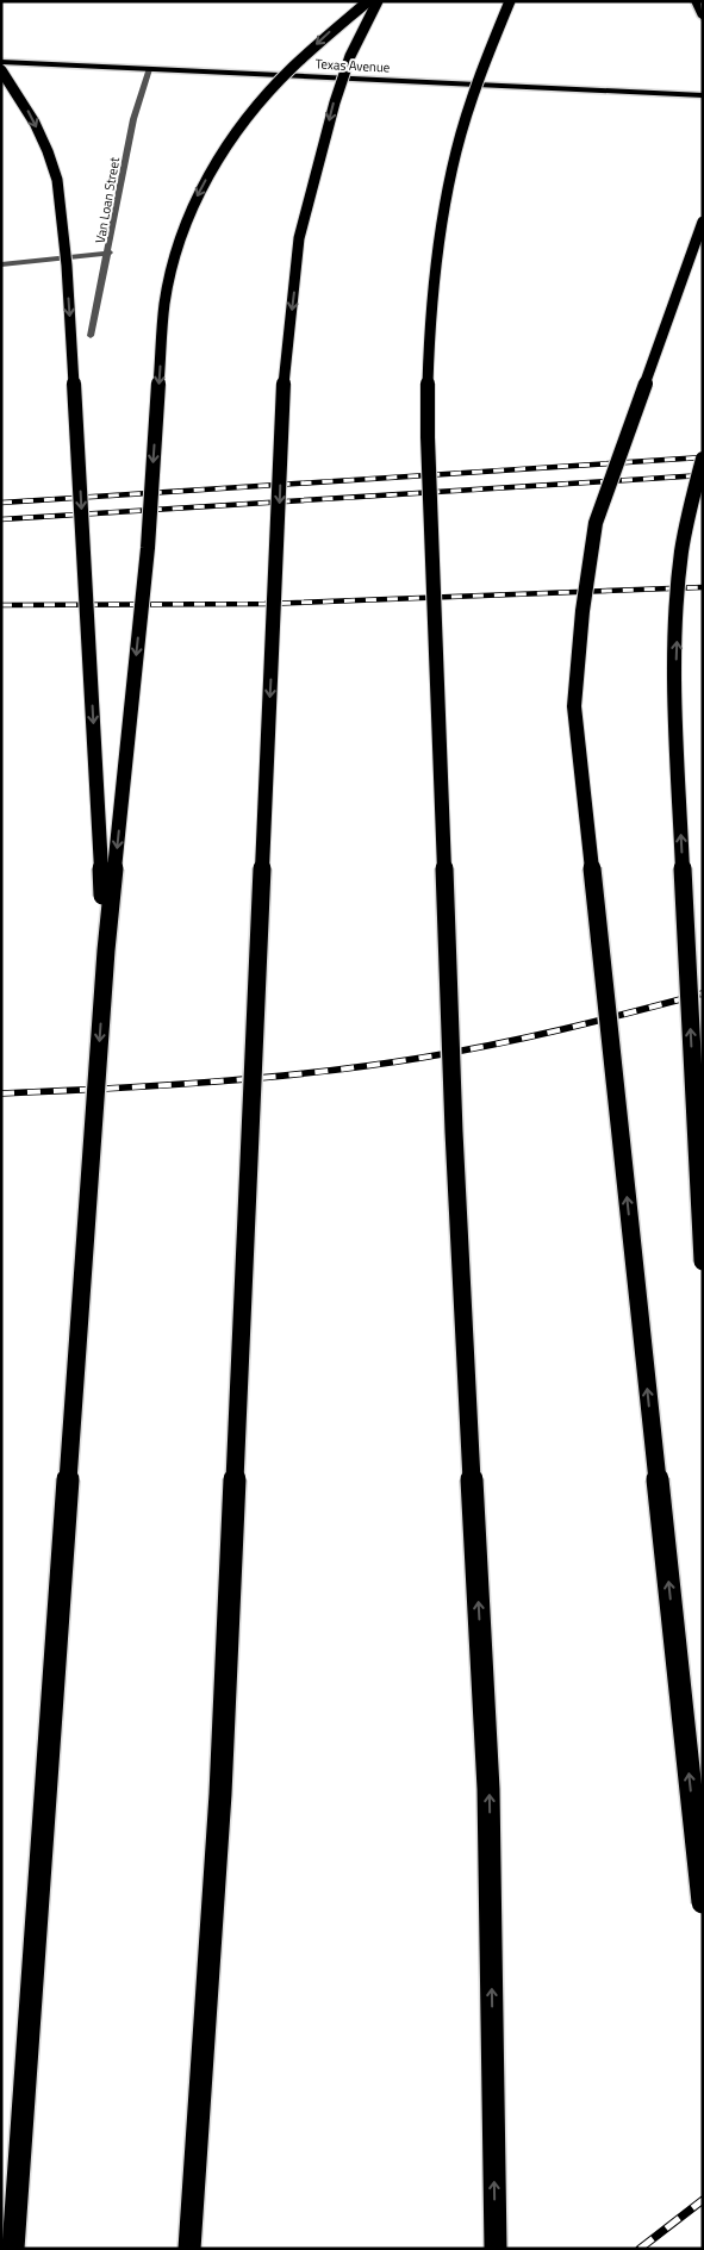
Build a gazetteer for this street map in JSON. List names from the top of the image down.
{
  "streets": {
    "main road": ["Texas Avenue"],
    "street": ["Van Loan Street"]
  },
  "crossings": [
    ["Texas Avenue", "Van Loan Street"]
  ]
}
